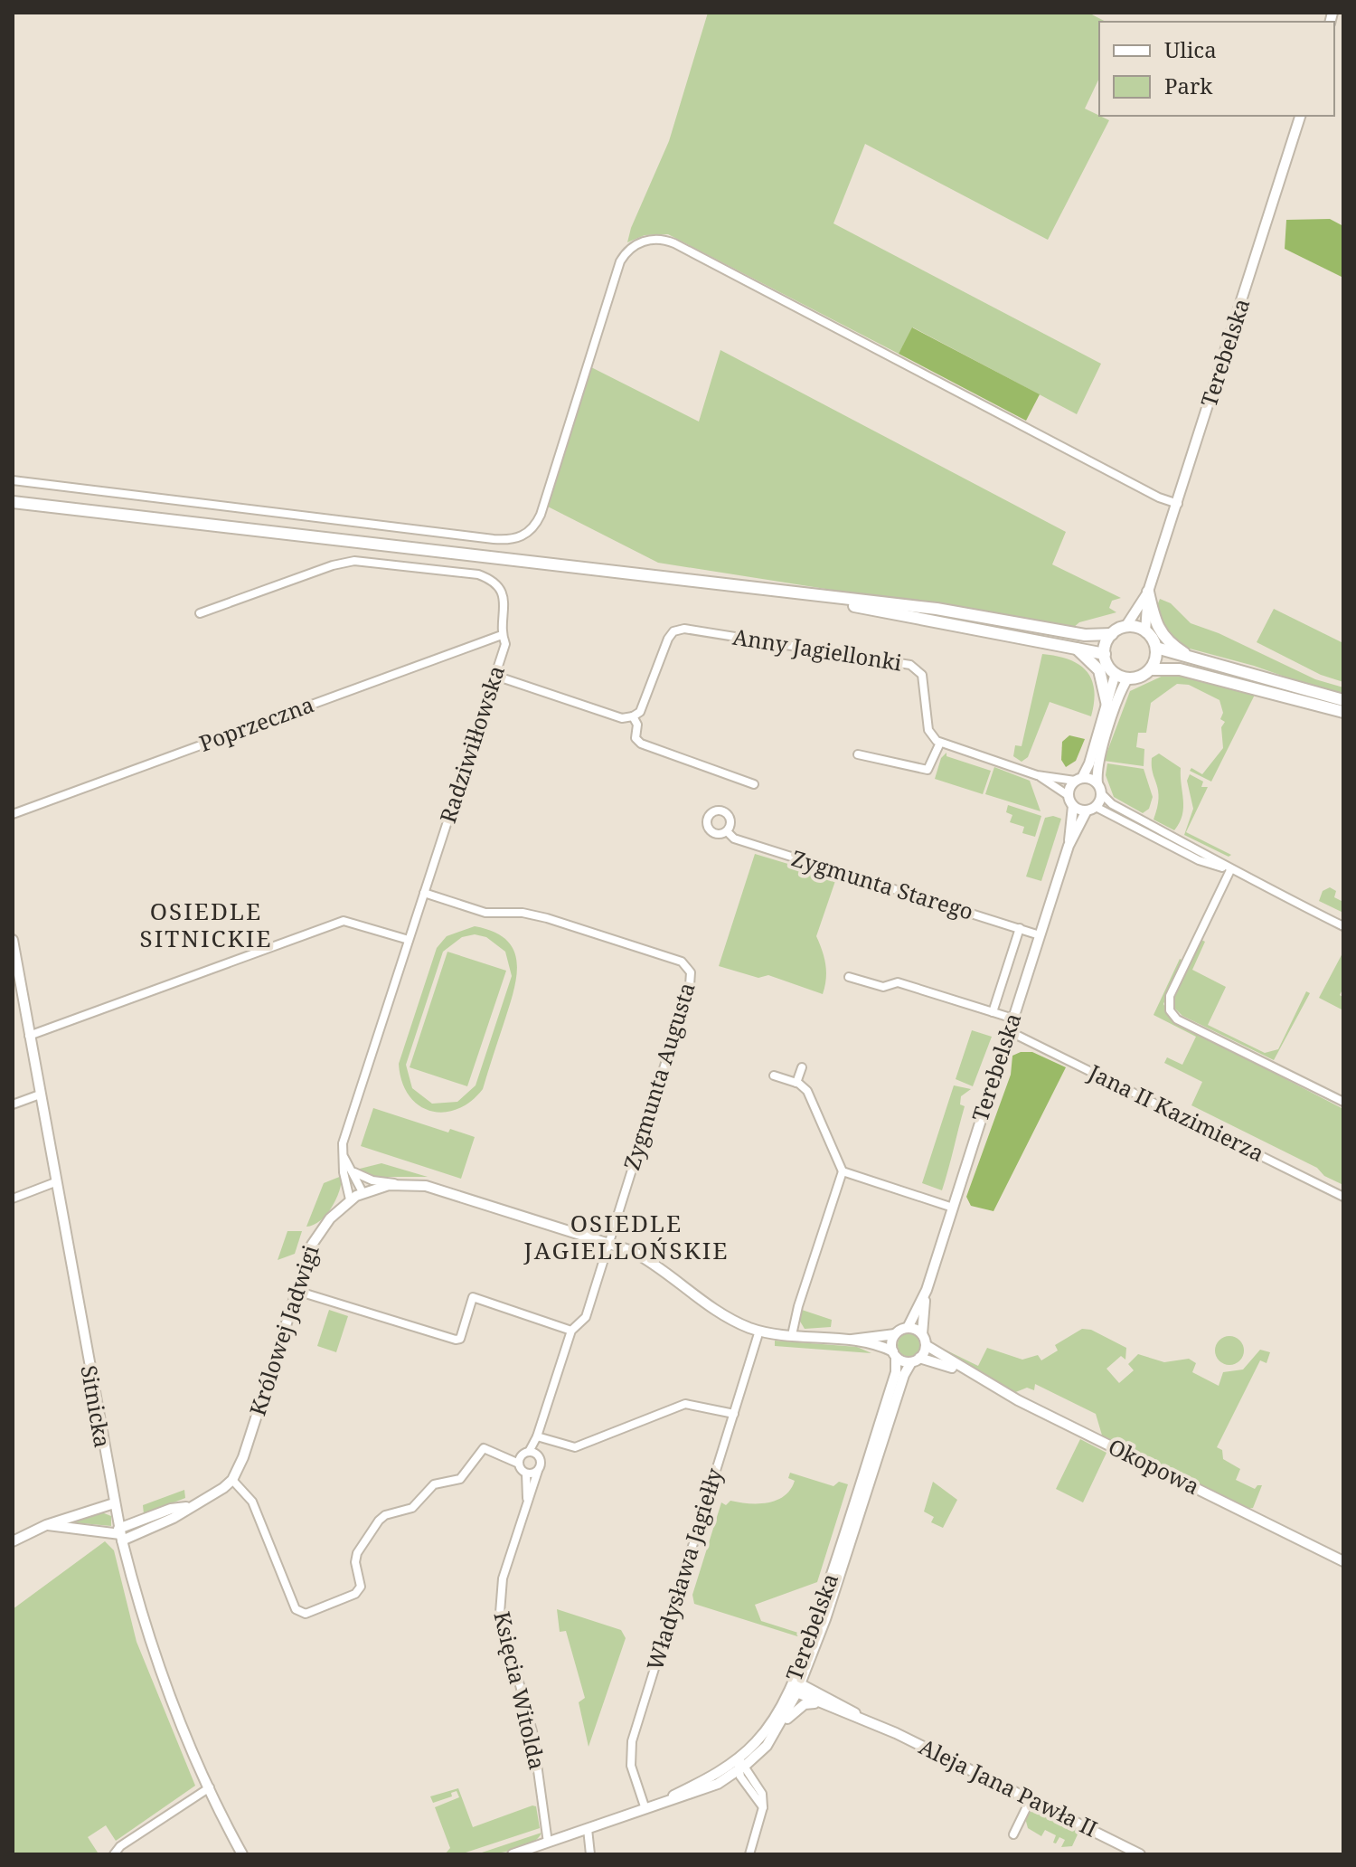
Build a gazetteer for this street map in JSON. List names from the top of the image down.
{
  "streets": {
    "street": [
      "Terebelska",
      "Anny Jagiellonki",
      "Poprzeczna",
      "Radziwiłłowska",
      "Zygmunta Starego",
      "Zygmunta Augusta",
      "Jana II Kazimierza",
      "Królowej Jadwigi",
      "Sitnicka",
      "Okopowa",
      "Władysława Jagiełły",
      "Księcia Witolda",
      "Aleja Jana Pawła II"
    ]
  },
  "crossings": [
    ["Terebelska", "Zygmunta Starego"],
    ["Terebelska", "Jana II Kazimierza"],
    ["Terebelska", "Królowej Jadwigi"],
    ["Terebelska", "Okopowa"],
    ["Terebelska", "Władysława Jagiełły"],
    ["Terebelska", "Aleja Jana Pawła II"],
    ["Poprzeczna", "Radziwiłłowska"],
    ["Radziwiłłowska", "Zygmunta Augusta"],
    ["Radziwiłłowska", "Królowej Jadwigi"],
    ["Zygmunta Augusta", "Królowej Jadwigi"],
    ["Królowej Jadwigi", "Okopowa"],
    ["Królowej Jadwigi", "Władysława Jagiełły"]
  ],
  "districts": ["OSIEDLE SITNICKIE", "OSIEDLE JAGIELLOŃSKIE"],
  "legend": ["Ulica", "Park"]
}
